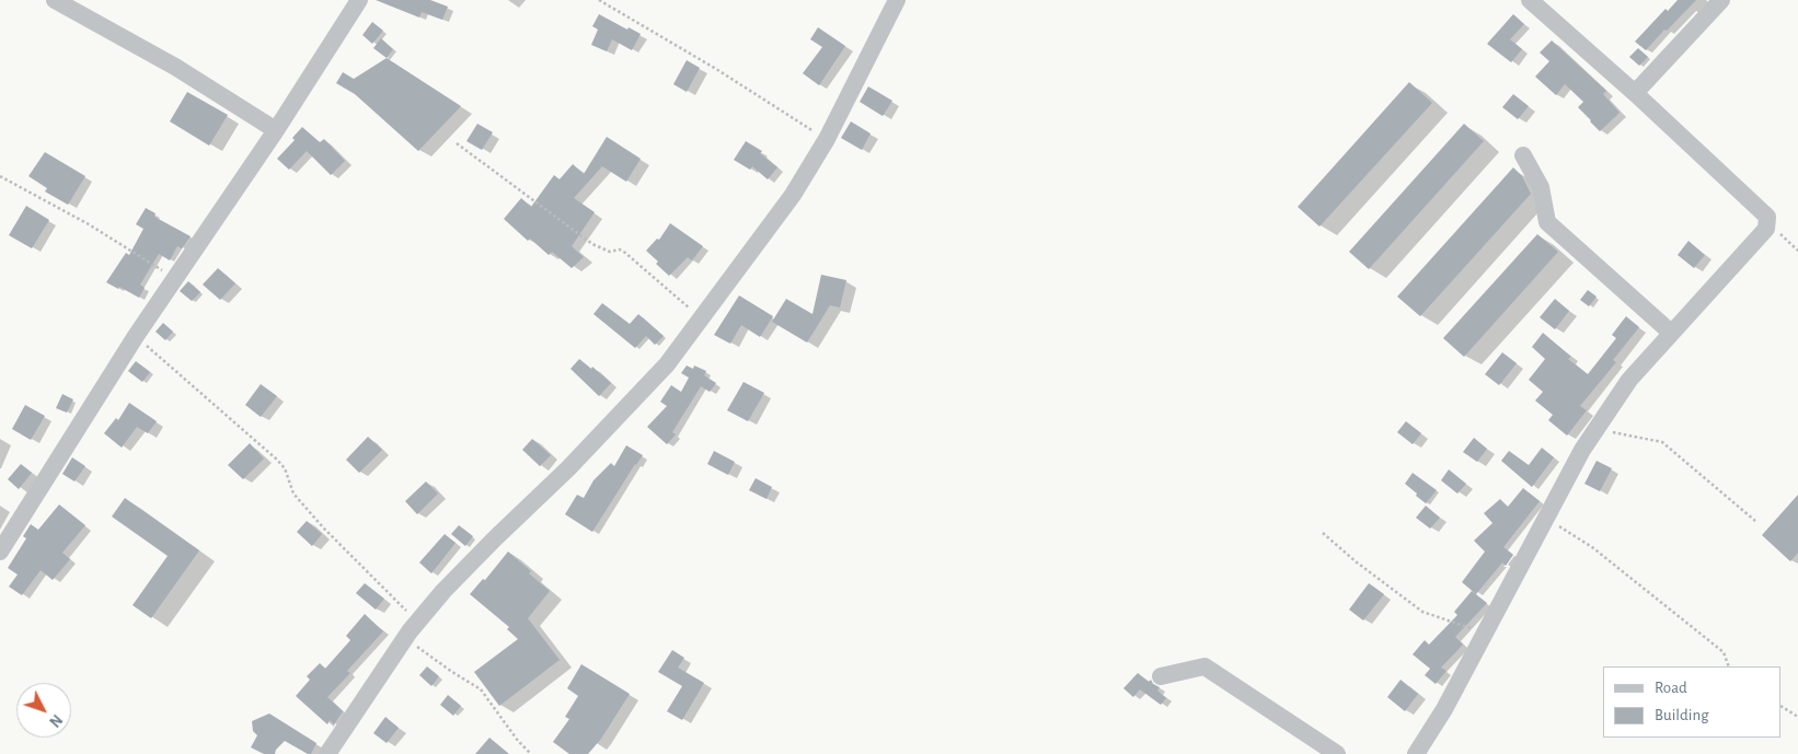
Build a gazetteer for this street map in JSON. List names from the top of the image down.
{
  "legend": ["Road", "Building"],
  "north": "bottom right"
}
